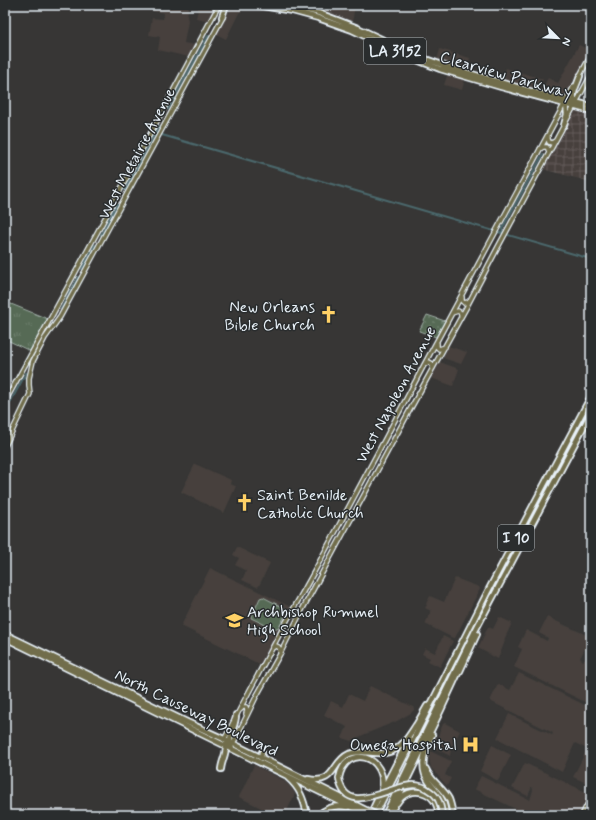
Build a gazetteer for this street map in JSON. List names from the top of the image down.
{
  "streets": {
    "highway": [
      "LA 3152",
      "Clearview Parkway",
      "I 10",
      "North Causeway Boulevard"
    ],
    "main road": ["West Metairie Avenue", "West Napoleon Avenue"]
  },
  "crossings": [
    ["Clearview Parkway", "West Napoleon Avenue"],
    ["West Napoleon Avenue", "North Causeway Boulevard"],
    ["I 10", "North Causeway Boulevard"]
  ],
  "places": {
    "church": ["New Orleans Bible Church", "Saint Benilde Catholic Church"],
    "school or university": ["Archbishop Rummel High School"],
    "hospital": ["Omega Hospital"]
  },
  "north": "bottom right"
}
